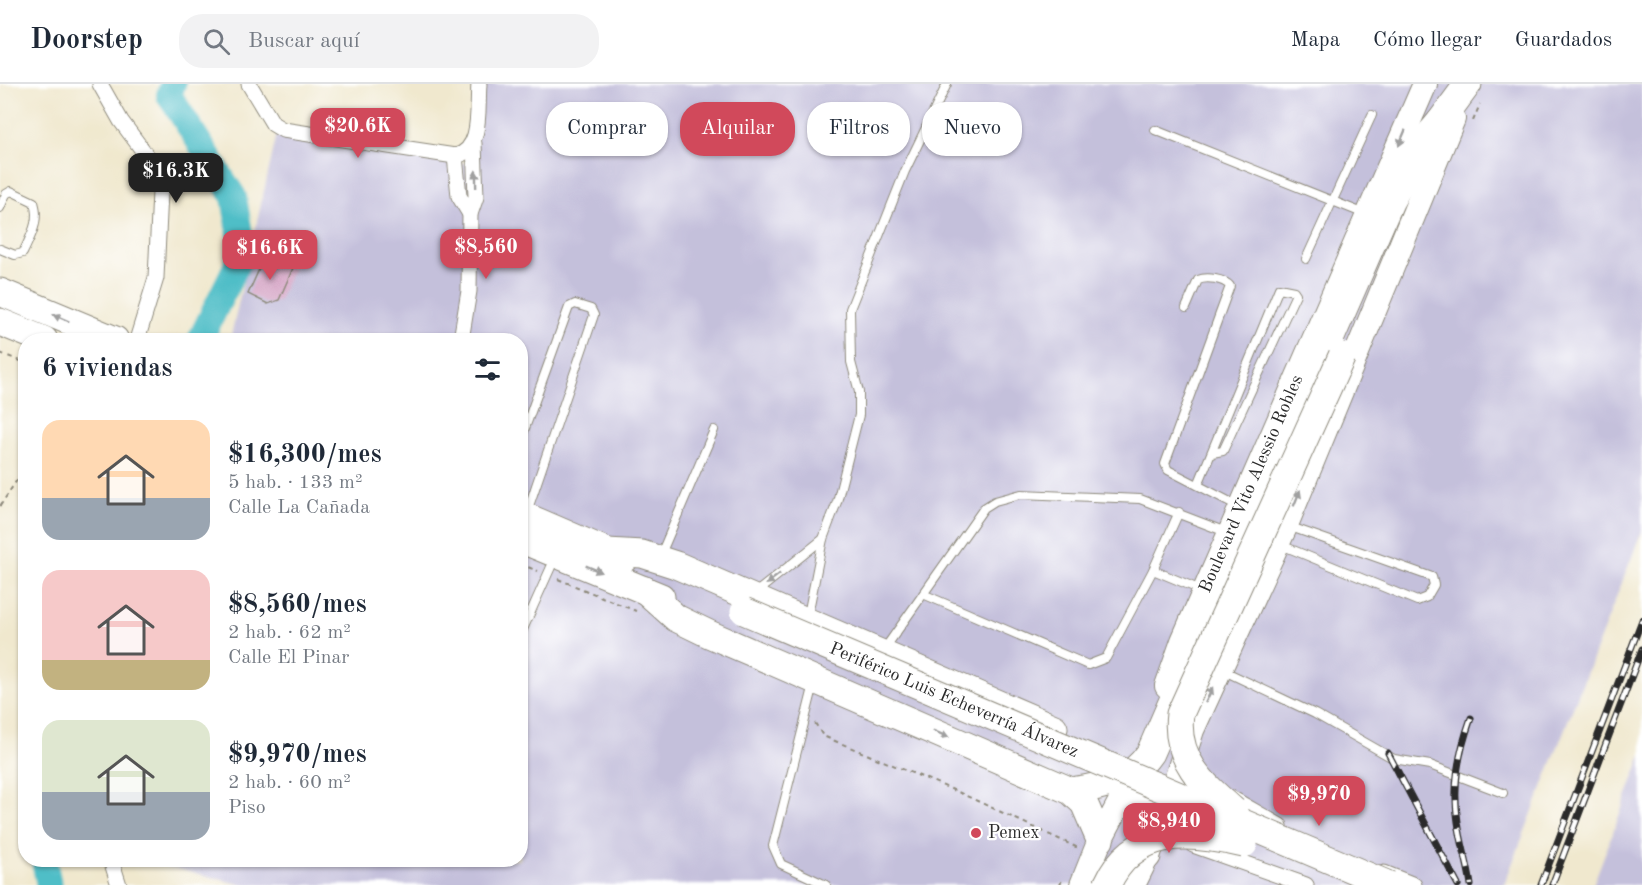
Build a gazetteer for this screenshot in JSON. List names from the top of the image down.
{
  "streets": {
    "highway": ["Periférico Luis Echeverría Álvarez"],
    "main road": ["Boulevard Vito Alessio Robles"]
  },
  "places": ["Pemex"],
  "page": {
    "header": "Doorstep",
    "search": "Buscar aquí",
    "nav": ["Mapa", "Cómo llegar", "Guardados"],
    "chip": [
      "Comprar",
      "Alquilar",
      "Filtros",
      "Nuevo"
    ],
    "price": [
      "$20.6K",
      "$16.3K",
      "$8,560",
      "$16.6K",
      "$9,970",
      "$8,940"
    ],
    "heading": "6 viviendas",
    "list": [
      {
        "name": "$16,300/mes",
        "note": "5 hab. · 133 m² · Calle La Cañada"
      },
      {
        "name": "$8,560/mes",
        "note": "2 hab. · 62 m² · Calle El Pinar"
      },
      {
        "name": "$9,970/mes",
        "note": "2 hab. · 60 m² · Piso"
      }
    ]
  }
}
